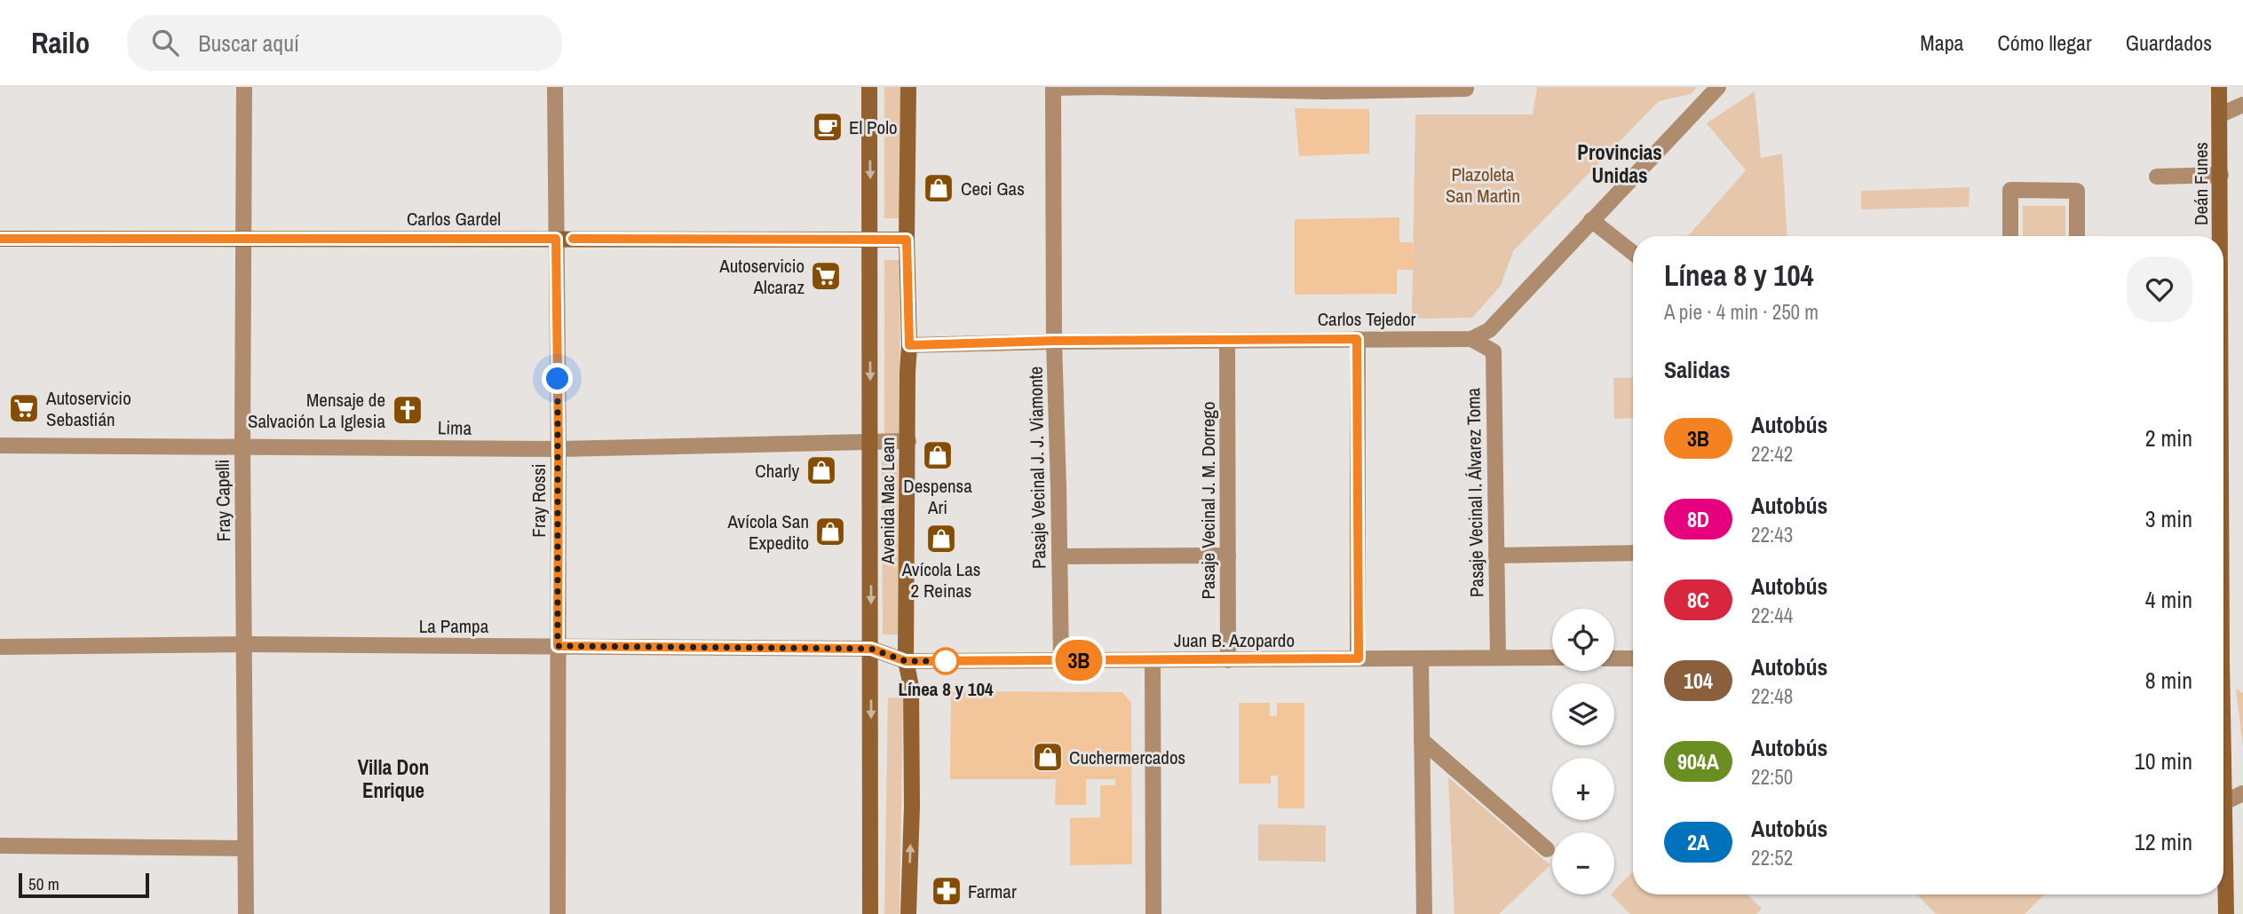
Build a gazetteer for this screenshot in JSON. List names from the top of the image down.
{
  "streets": {
    "street": [
      "Deán Funes",
      "Carlos Gardel",
      "Carlos Tejedor",
      "Lima",
      "Pasaje Vecinal J. J. Viamonte",
      "Pasaje Vecinal I. Álvarez Toma",
      "Fray Capelli",
      "Fray Rossi",
      "Avenida Mac Lean",
      "Pasaje Vecinal J. M. Dorrego",
      "La Pampa",
      "Juan B. Azopardo"
    ]
  },
  "crossings": [
    ["Carlos Gardel", "Fray Capelli"],
    ["Carlos Gardel", "Fray Rossi"],
    ["Carlos Gardel", "Avenida Mac Lean"],
    ["Carlos Tejedor", "Pasaje Vecinal J. J. Viamonte"],
    ["Carlos Tejedor", "Pasaje Vecinal I. Álvarez Toma"],
    ["Carlos Tejedor", "Avenida Mac Lean"],
    ["Carlos Tejedor", "Pasaje Vecinal J. M. Dorrego"],
    ["Lima", "Fray Capelli"],
    ["Lima", "Fray Rossi"],
    ["Lima", "Avenida Mac Lean"],
    ["Pasaje Vecinal J. J. Viamonte", "Juan B. Azopardo"],
    ["Pasaje Vecinal I. Álvarez Toma", "Juan B. Azopardo"],
    ["Fray Capelli", "La Pampa"],
    ["Fray Rossi", "La Pampa"],
    ["Avenida Mac Lean", "La Pampa"],
    ["Avenida Mac Lean", "Juan B. Azopardo"],
    ["Pasaje Vecinal J. M. Dorrego", "Juan B. Azopardo"],
    ["La Pampa", "Juan B. Azopardo"]
  ],
  "districts": ["Provincias Unidas", "Villa Don Enrique"],
  "parks": ["Plazoleta San Martìn"],
  "places": {
    "cafe": ["El Polo"],
    "shop": [
      "Ceci Gas",
      "Despensa Ari",
      "Charly",
      "Avícola San Expedito",
      "Avícola Las 2 Reinas",
      "Cuchermercados"
    ],
    "supermarket": ["Autoservicio Alcaraz", "Autoservicio Sebastián"],
    "church": ["Mensaje de Salvación La Iglesia"],
    "other": ["Línea 8 y 104"],
    "pharmacy": ["Farmar"]
  },
  "lines": ["bus line 3B"],
  "scale_bar": "50 m",
  "page": {
    "header": "Railo",
    "search": "Buscar aquí",
    "nav": ["Mapa", "Cómo llegar", "Guardados"],
    "on_map": "3B",
    "heading": [
      ["Línea 8 y 104", "A pie · 4 min · 250 m"],
      "Salidas"
    ],
    "list": [
      {
        "mark": "3B",
        "name": "Autobús",
        "note": "22:42",
        "value": "2 min"
      },
      {
        "mark": "8D",
        "name": "Autobús",
        "note": "22:43",
        "value": "3 min"
      },
      {
        "mark": "8C",
        "name": "Autobús",
        "note": "22:44",
        "value": "4 min"
      },
      {
        "mark": "104",
        "name": "Autobús",
        "note": "22:48",
        "value": "8 min"
      },
      {
        "mark": "904A",
        "name": "Autobús",
        "note": "22:50",
        "value": "10 min"
      },
      {
        "mark": "2A",
        "name": "Autobús",
        "note": "22:52",
        "value": "12 min"
      }
    ],
    "map_buttons": ["+", "−"],
    "scale": "50 m"
  }
}
